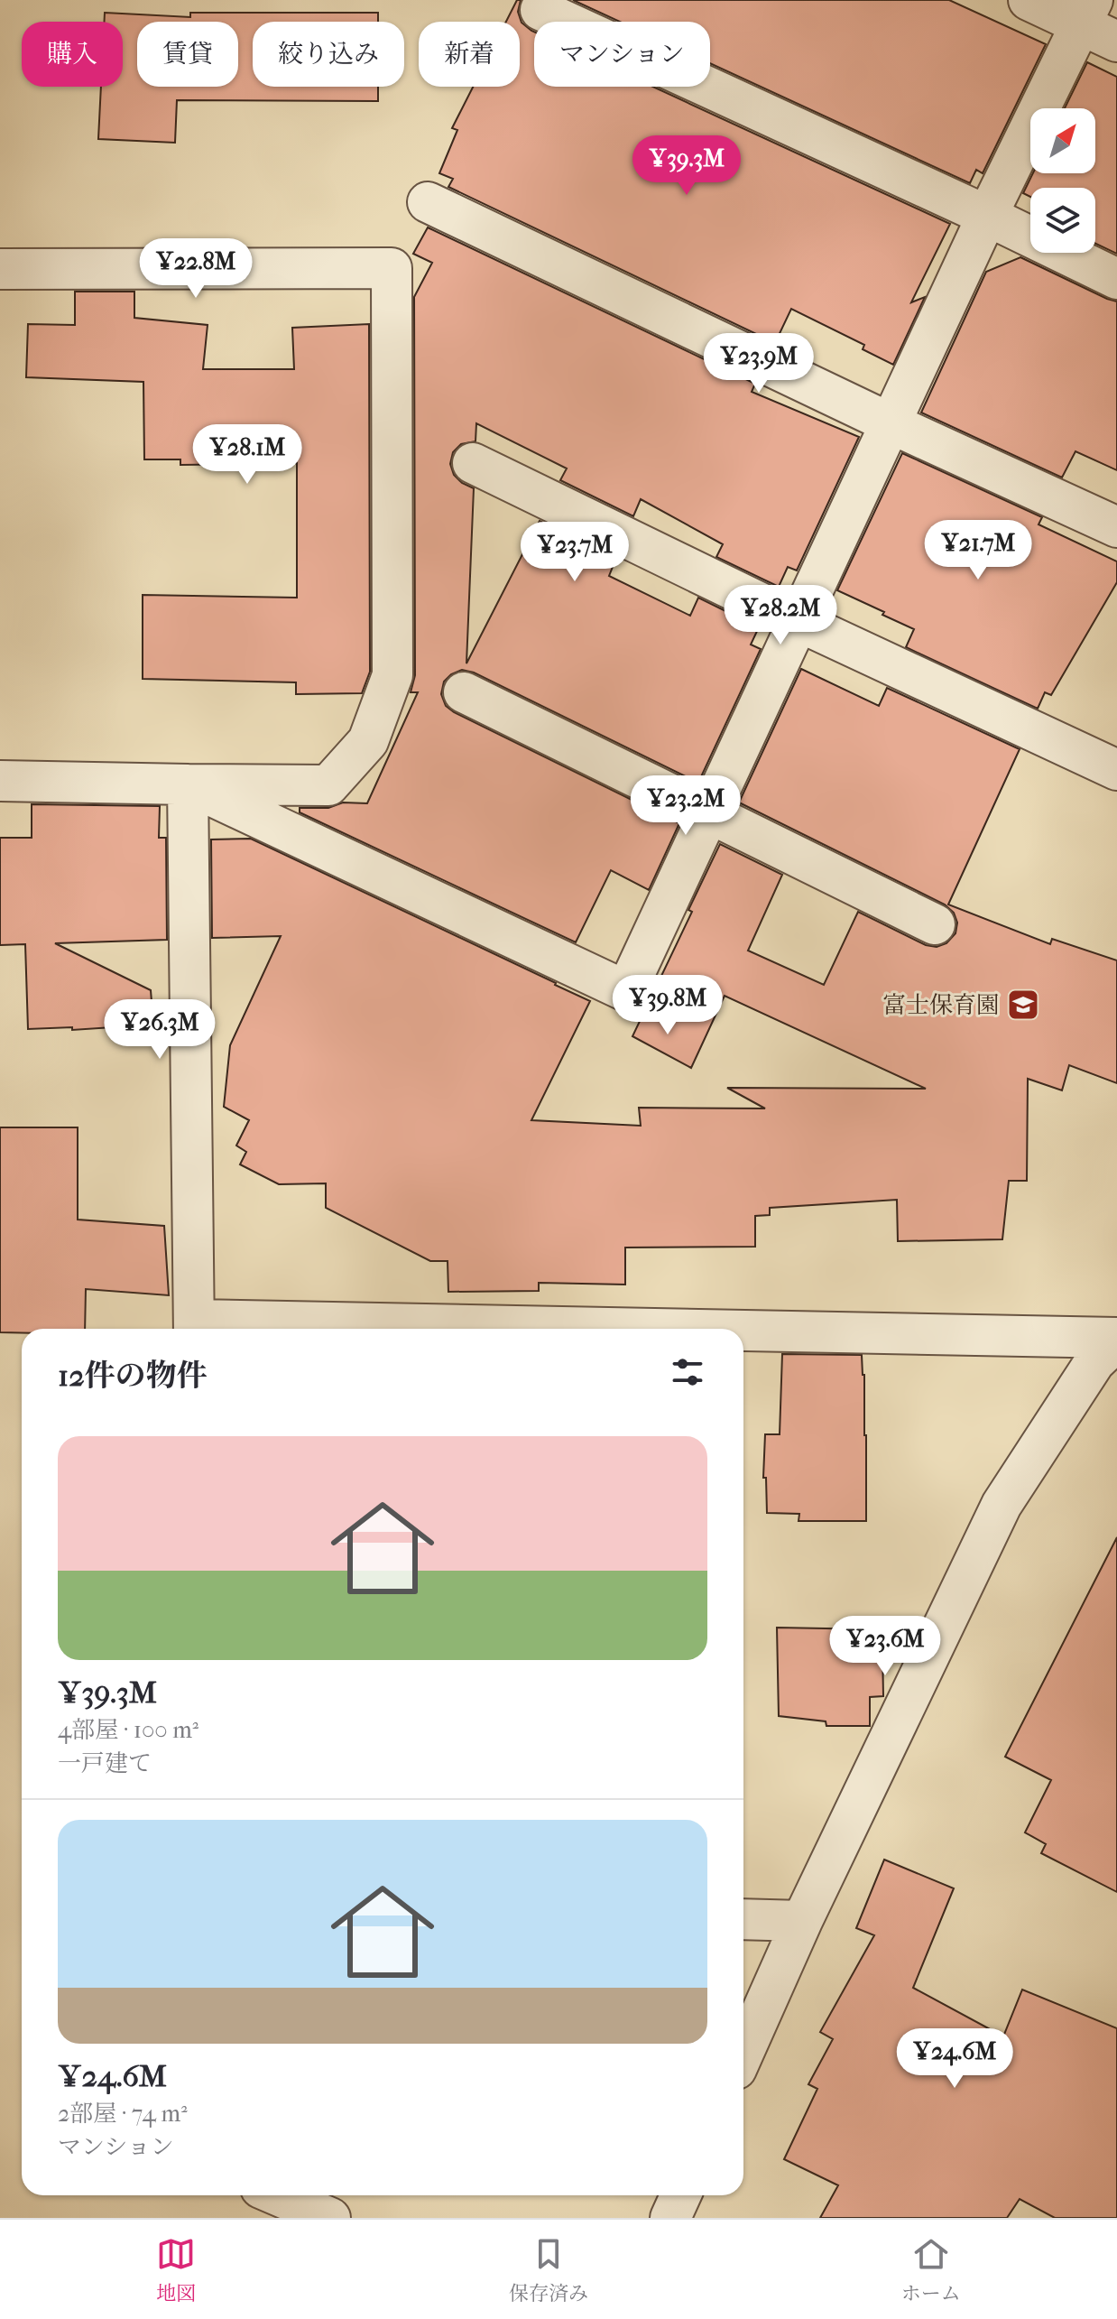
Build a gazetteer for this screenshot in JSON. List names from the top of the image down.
{
  "places": {
    "school or university": ["富士保育園"]
  },
  "north": "top right",
  "page": {
    "chip": [
      "購入",
      "賃貸",
      "絞り込み",
      "新着",
      "マンション"
    ],
    "price": [
      "¥39.3M",
      "¥22.8M",
      "¥23.9M",
      "¥28.1M",
      "¥21.7M",
      "¥23.7M",
      "¥28.2M",
      "¥23.2M",
      "¥39.8M",
      "¥26.3M",
      "¥23.6M",
      "¥24.6M"
    ],
    "heading": "12件の物件",
    "list": [
      {
        "name": "¥39.3M",
        "note": "4部屋 · 100 m² · 一戸建て"
      },
      {
        "name": "¥24.6M",
        "note": "2部屋 · 74 m² · マンション"
      }
    ],
    "tabs": ["地図", "保存済み", "ホーム"]
  }
}
